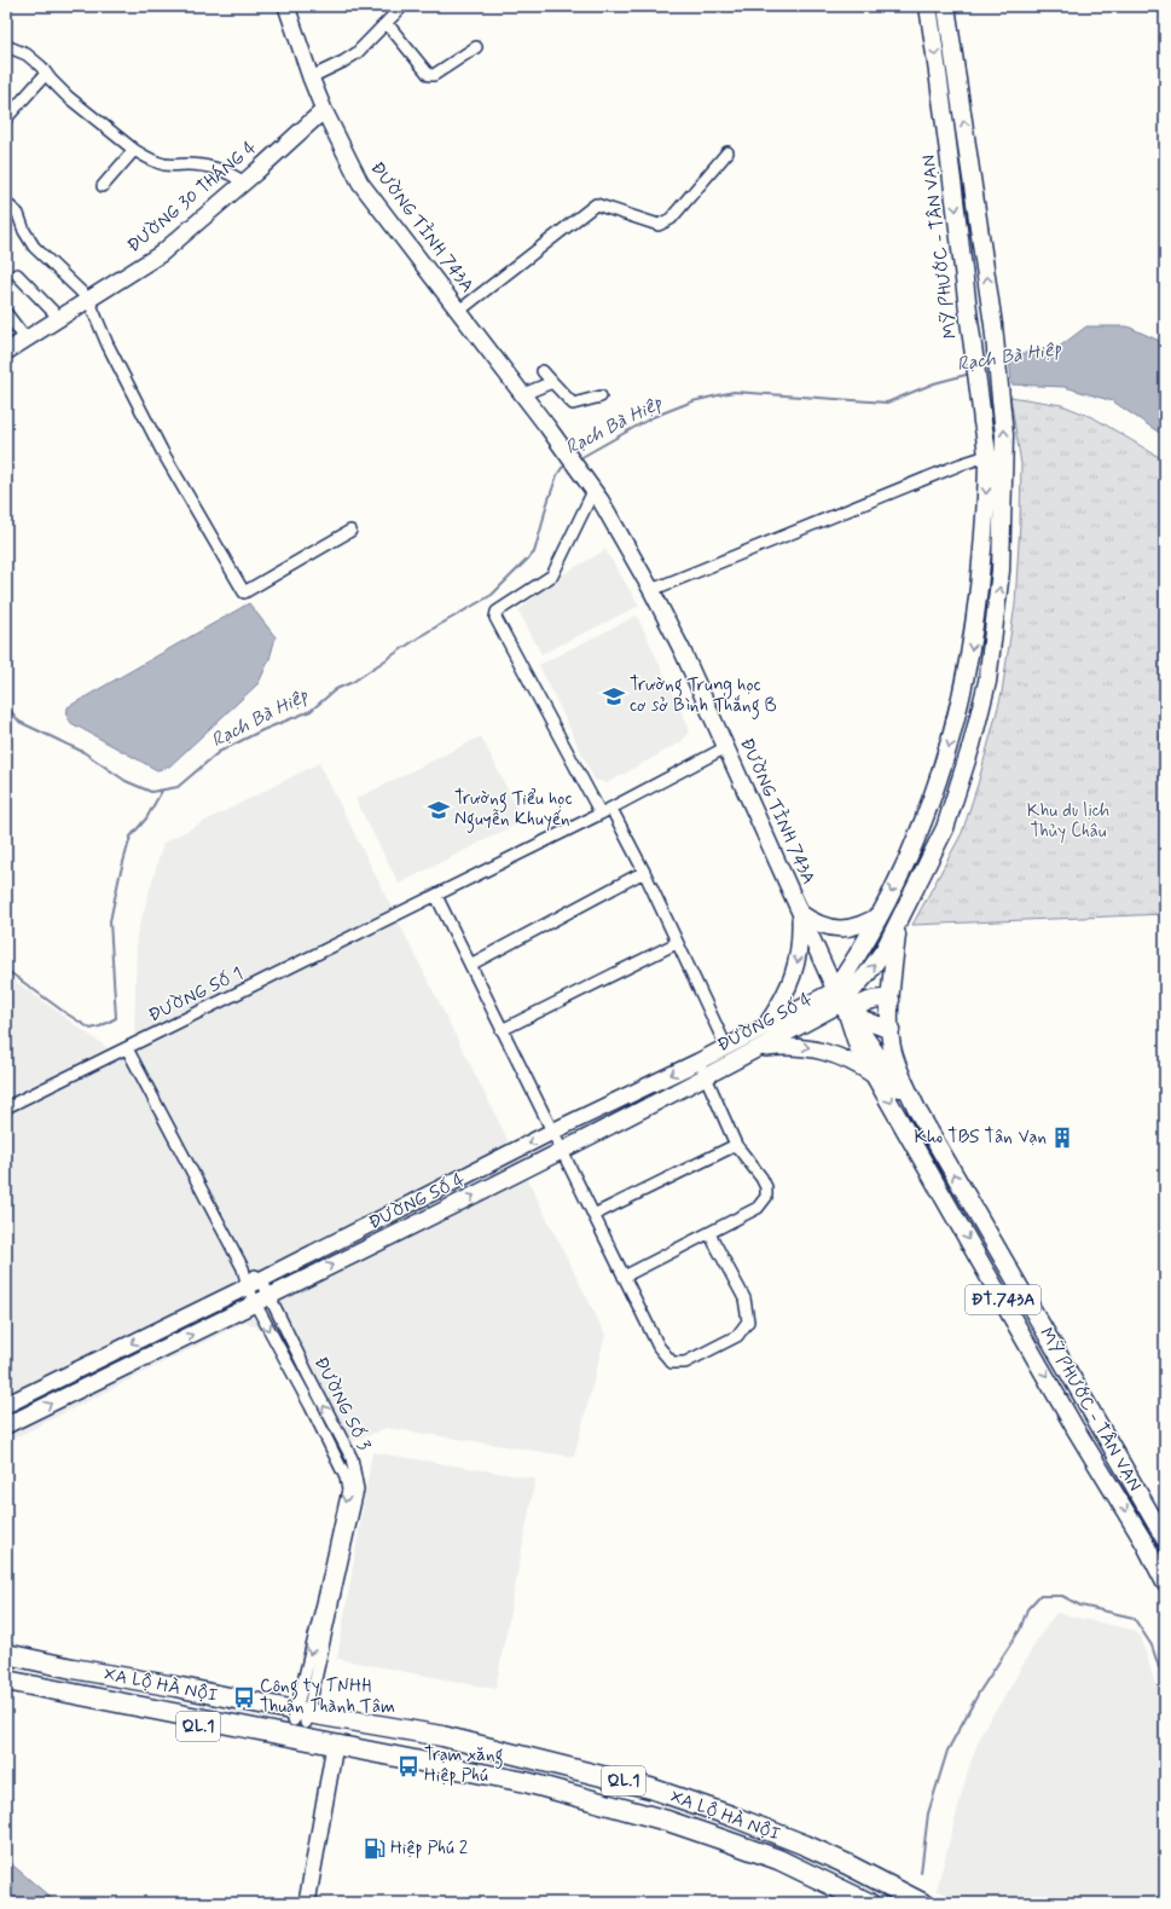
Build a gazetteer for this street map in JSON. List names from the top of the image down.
{
  "streets": {
    "highway": ["XA LỘ HÀ NỘI", "QL.1"],
    "main road": ["ĐƯỜNG TỈNH 743A", "MỸ PHƯỚC - TÂN VẠN", "ĐT.743A"],
    "street": [
      "ĐƯỜNG 30 THÁNG 4",
      "ĐƯỜNG SỐ 1",
      "ĐƯỜNG SỐ 4",
      "ĐƯỜNG SỐ 3"
    ]
  },
  "crossings": [
    ["ĐƯỜNG 30 THÁNG 4", "ĐƯỜNG TỈNH 743A"],
    ["ĐƯỜNG TỈNH 743A", "MỸ PHƯỚC - TÂN VẠN"],
    ["ĐƯỜNG TỈNH 743A", "ĐƯỜNG SỐ 1"],
    ["ĐƯỜNG TỈNH 743A", "ĐƯỜNG SỐ 4"],
    ["MỸ PHƯỚC - TÂN VẠN", "ĐƯỜNG SỐ 4"],
    ["ĐƯỜNG SỐ 1", "ĐƯỜNG SỐ 3"],
    ["ĐƯỜNG SỐ 4", "ĐƯỜNG SỐ 3"],
    ["ĐƯỜNG SỐ 3", "XA LỘ HÀ NỘI"]
  ],
  "water": ["Rạch Bà Hiệp"],
  "parks": ["Khu du lịch Thủy Châu"],
  "places": {
    "school or university": ["Trường Trung học cơ sở Bình Thắng B", "Trường Tiểu học Nguyễn Khuyến"],
    "building": ["Kho TBS Tân Vạn"],
    "bus stop": ["Công ty TNHH Thuận Thành Tâm", "Trạm xăng Hiệp Phú"],
    "fuel station": ["Hiệp Phú 2"]
  }
}
